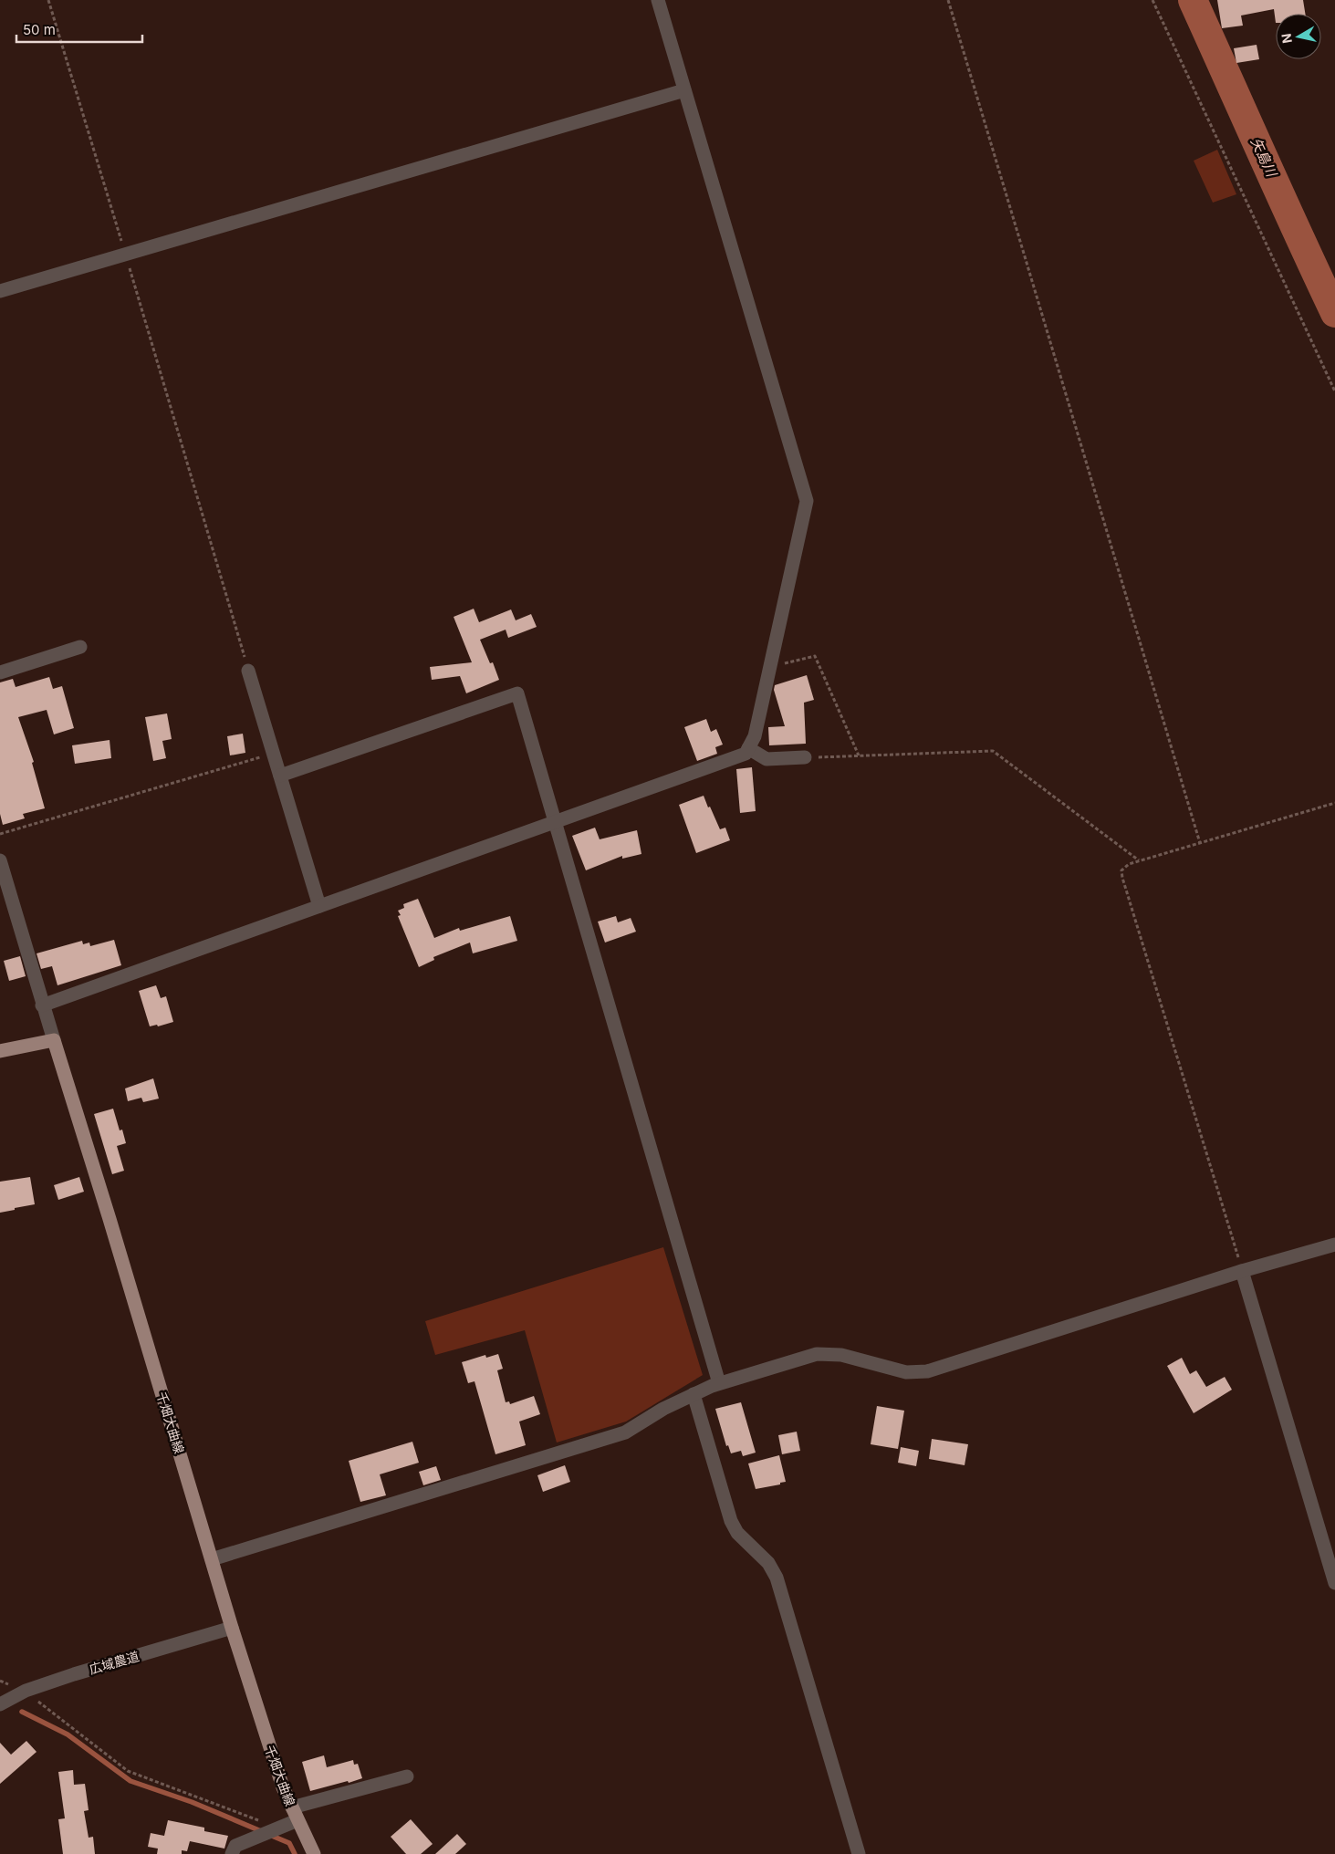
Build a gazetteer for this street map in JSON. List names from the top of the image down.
{
  "streets": {
    "main road": ["千畑大曲線"],
    "street": ["広域農道"]
  },
  "crossings": [
    ["千畑大曲線", "広域農道"]
  ],
  "water": ["矢島川"],
  "scale_bar": "50 m",
  "north": "left"
}
